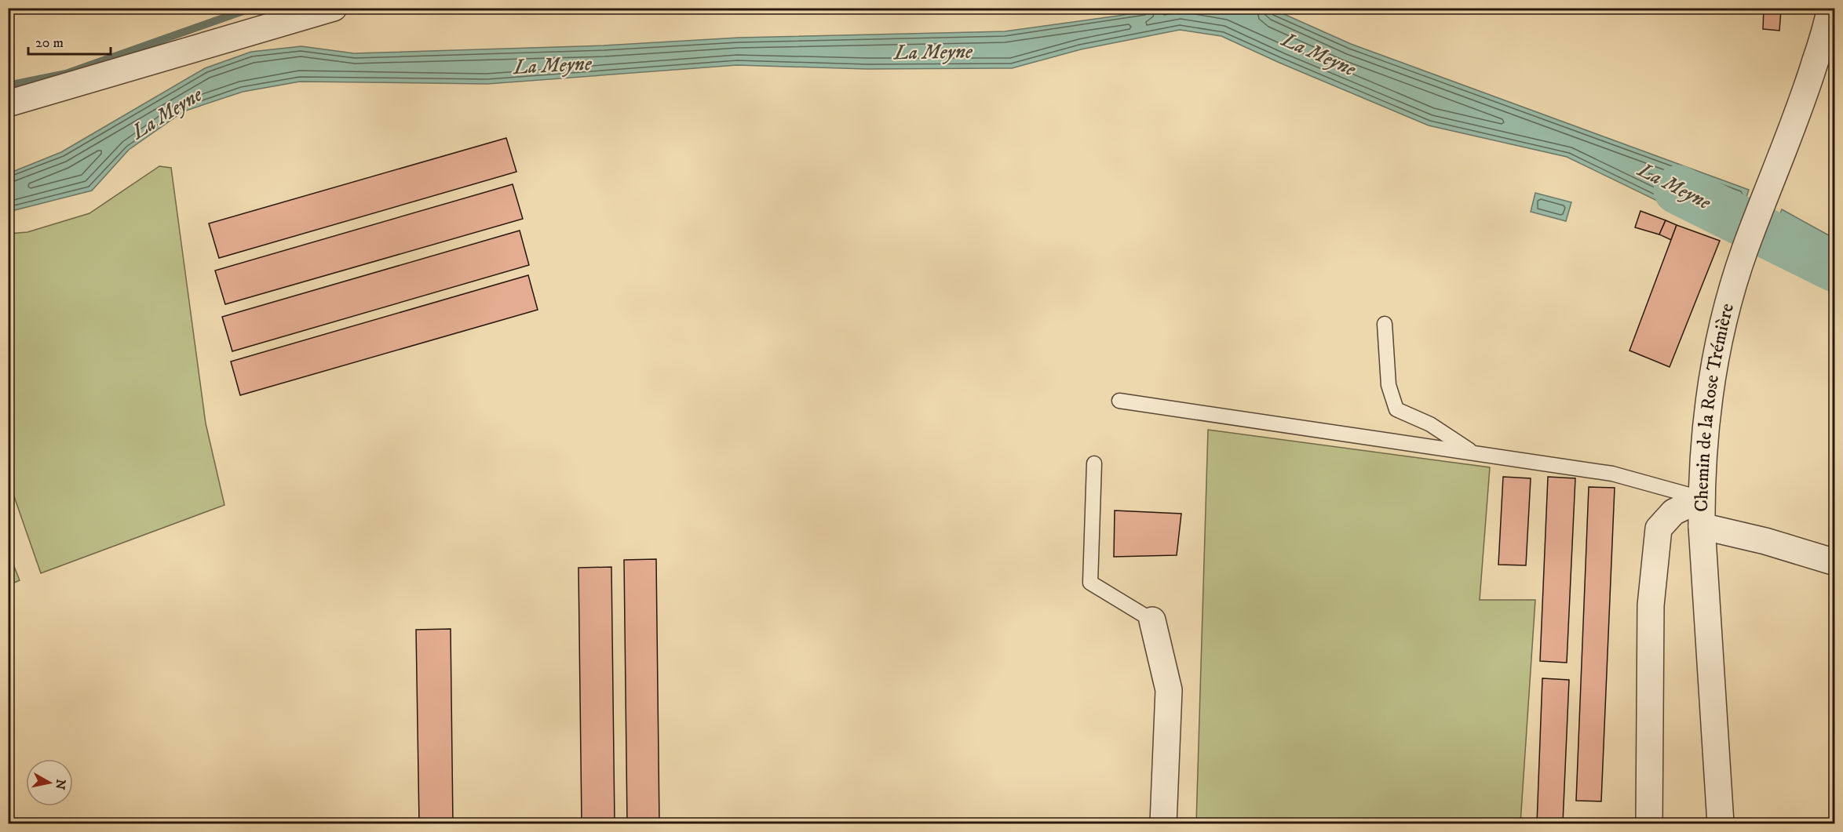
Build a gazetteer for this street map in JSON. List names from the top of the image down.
{
  "streets": {
    "street": ["Chemin de la Rose Trémière"]
  },
  "water": ["La Meyne"],
  "scale_bar": "20 m",
  "north": "right"
}
